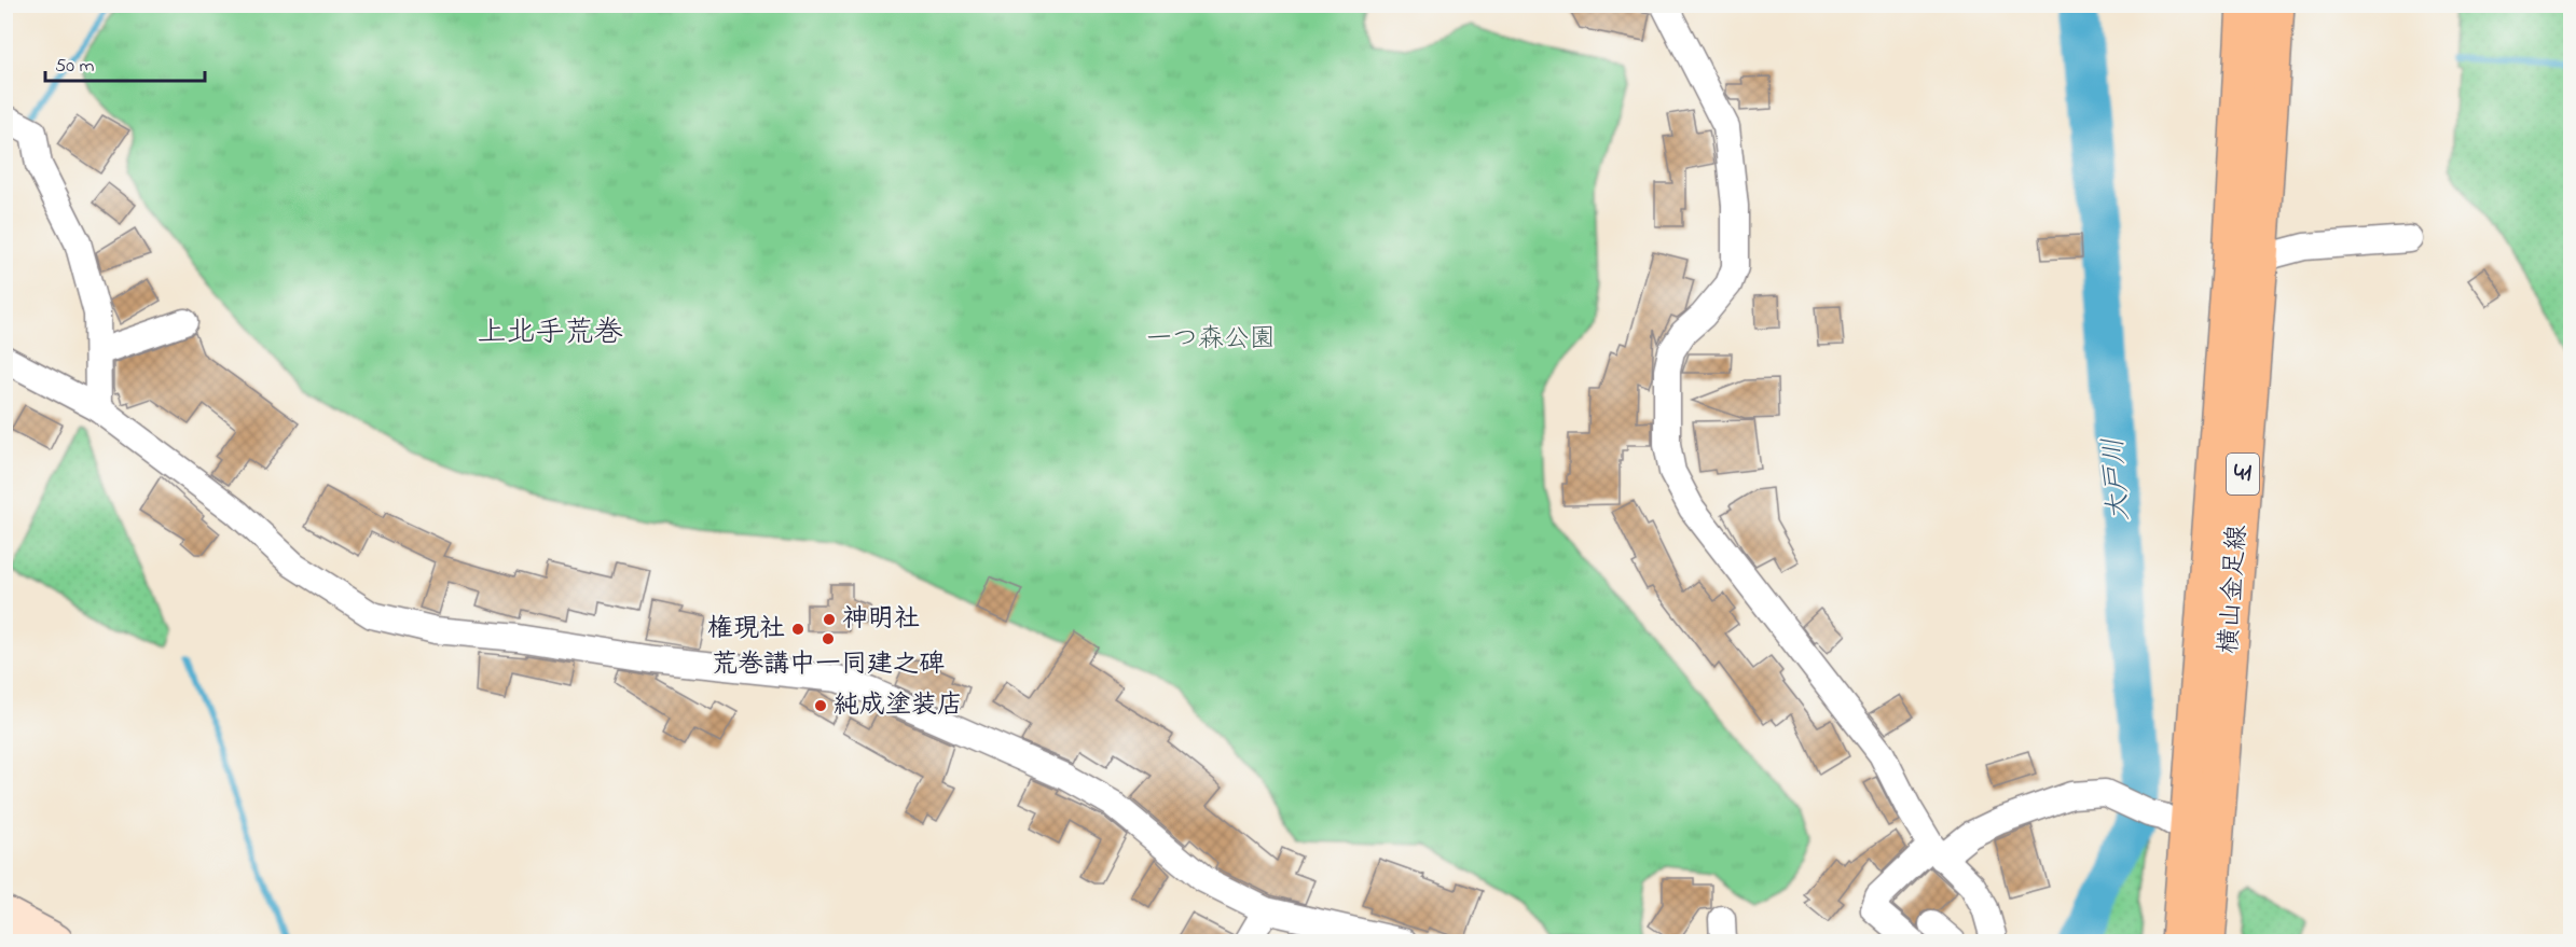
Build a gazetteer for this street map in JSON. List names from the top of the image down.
{
  "streets": {
    "main road": ["41", "横山金足線"]
  },
  "districts": ["上北手荒巻"],
  "water": ["大戸川"],
  "parks": ["一つ森公園"],
  "places": [
    "神明社",
    "権現社",
    "荒巻講中一同建之碑",
    "純成塗装店"
  ],
  "scale_bar": "50 m"
}
